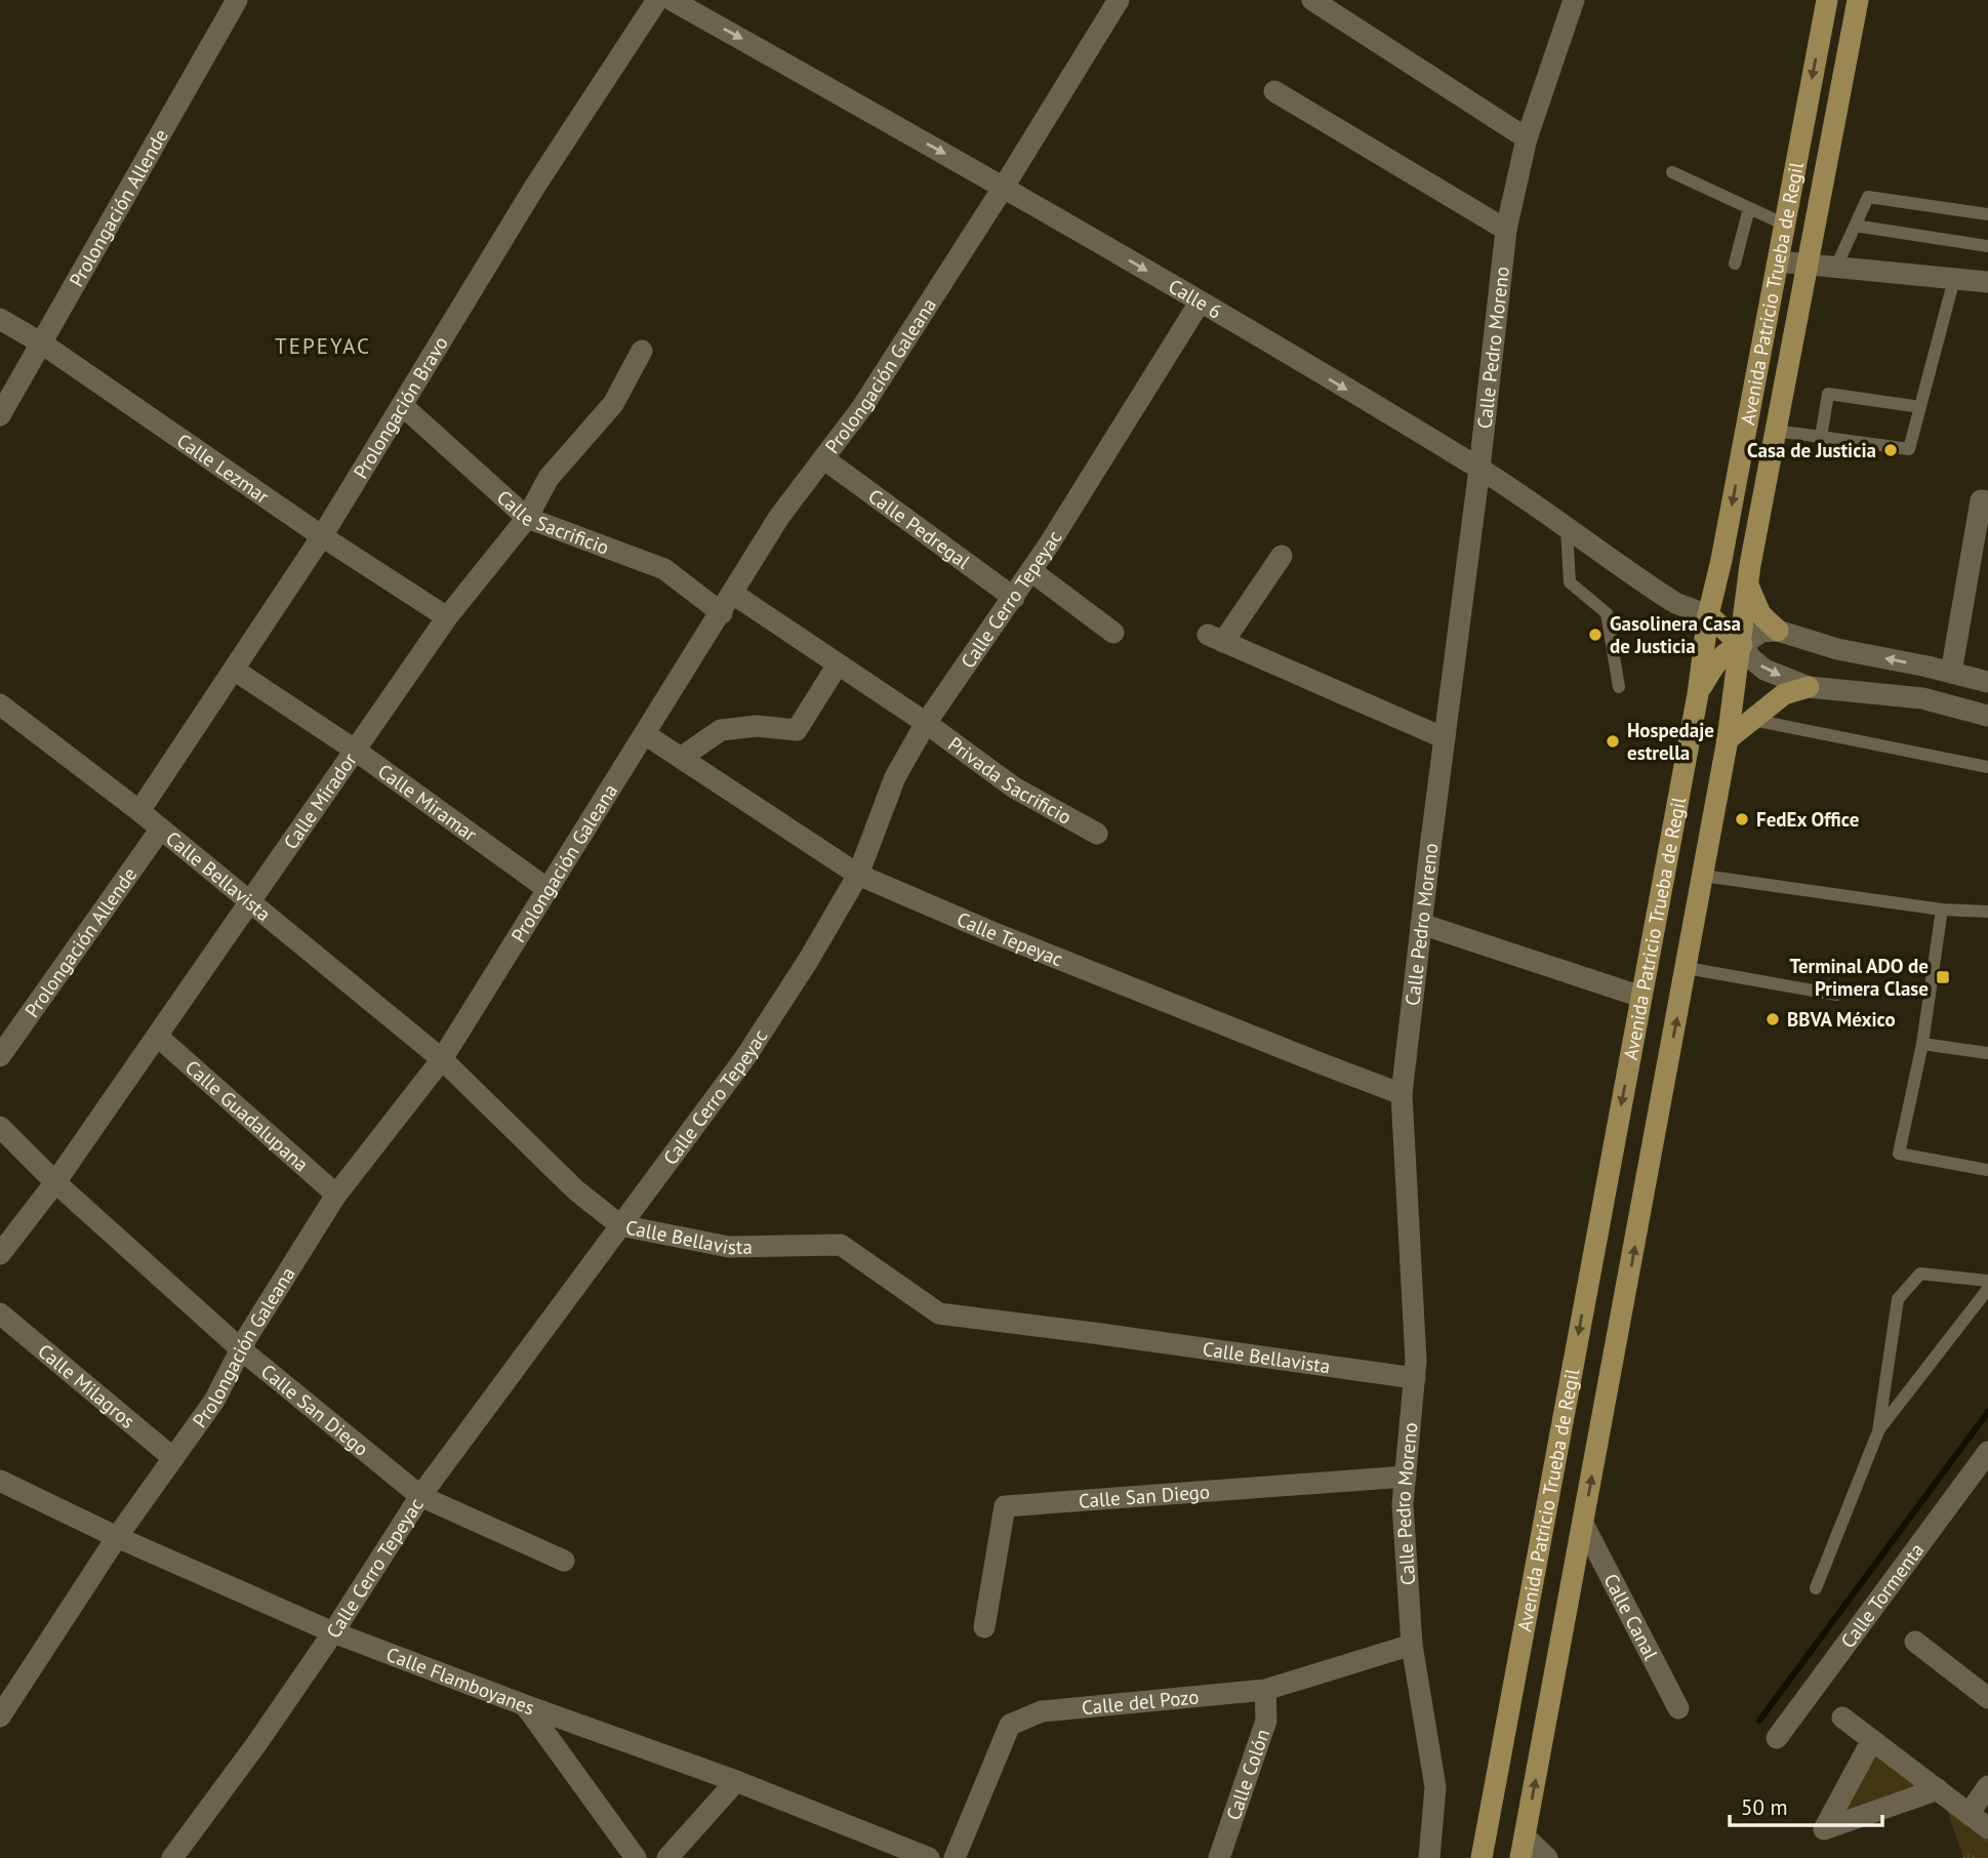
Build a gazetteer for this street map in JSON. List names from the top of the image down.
{
  "streets": {
    "main road": ["Avenida Patricio Trueba de Regil"],
    "street": [
      "Prolongación Allende",
      "Calle 6",
      "Calle Pedro Moreno",
      "Prolongación Galeana",
      "Prolongación Bravo",
      "Calle Lezmar",
      "Calle Sacrificio",
      "Calle Pedregal",
      "Calle Cerro Tepeyac",
      "Privada Sacrificio",
      "Calle Mirador",
      "Calle Miramar",
      "Calle Bellavista",
      "Calle Tepeyac",
      "Calle Guadalupana",
      "Calle Milagros",
      "Calle San Diego",
      "Calle Tormenta",
      "Calle Canal",
      "Calle Flamboyanes",
      "Calle del Pozo",
      "Calle Colón"
    ]
  },
  "crossings": [
    ["Prolongación Allende", "Calle Lezmar"],
    ["Prolongación Allende", "Calle Bellavista"],
    ["Avenida Patricio Trueba de Regil", "Calle 6"],
    ["Avenida Patricio Trueba de Regil", "Calle Canal"],
    ["Calle 6", "Calle Pedro Moreno"],
    ["Calle 6", "Prolongación Galeana"],
    ["Calle 6", "Calle Cerro Tepeyac"],
    ["Calle Pedro Moreno", "Calle Bellavista"],
    ["Calle Pedro Moreno", "Calle Tepeyac"],
    ["Calle Pedro Moreno", "Calle San Diego"],
    ["Calle Pedro Moreno", "Calle del Pozo"],
    ["Prolongación Galeana", "Calle Sacrificio"],
    ["Prolongación Galeana", "Calle Pedregal"],
    ["Prolongación Galeana", "Calle Miramar"],
    ["Prolongación Galeana", "Calle Bellavista"],
    ["Prolongación Galeana", "Calle Tepeyac"],
    ["Prolongación Galeana", "Calle Guadalupana"],
    ["Prolongación Galeana", "Calle Milagros"],
    ["Prolongación Galeana", "Calle San Diego"],
    ["Prolongación Galeana", "Calle Flamboyanes"],
    ["Prolongación Bravo", "Calle Lezmar"],
    ["Prolongación Bravo", "Calle Sacrificio"],
    ["Prolongación Bravo", "Calle Miramar"],
    ["Prolongación Bravo", "Calle Bellavista"],
    ["Calle Lezmar", "Calle Mirador"],
    ["Calle Sacrificio", "Calle Mirador"],
    ["Calle Pedregal", "Calle Cerro Tepeyac"],
    ["Calle Cerro Tepeyac", "Privada Sacrificio"],
    ["Calle Cerro Tepeyac", "Calle Bellavista"],
    ["Calle Cerro Tepeyac", "Calle Tepeyac"],
    ["Calle Cerro Tepeyac", "Calle San Diego"],
    ["Calle Cerro Tepeyac", "Calle Flamboyanes"],
    ["Calle Mirador", "Calle Miramar"],
    ["Calle Mirador", "Calle Bellavista"],
    ["Calle Mirador", "Calle Guadalupana"],
    ["Calle Mirador", "Calle San Diego"],
    ["Calle del Pozo", "Calle Colón"]
  ],
  "one_way": ["Calle 6"],
  "districts": ["TEPEYAC"],
  "places": {
    "other": [
      "Casa de Justicia",
      "Gasolinera Casa de Justicia",
      "Hospedaje estrella",
      "FedEx Office",
      "BBVA México"
    ],
    "transit": ["Terminal ADO de Primera Clase"]
  },
  "scale_bar": "50 m"
}
